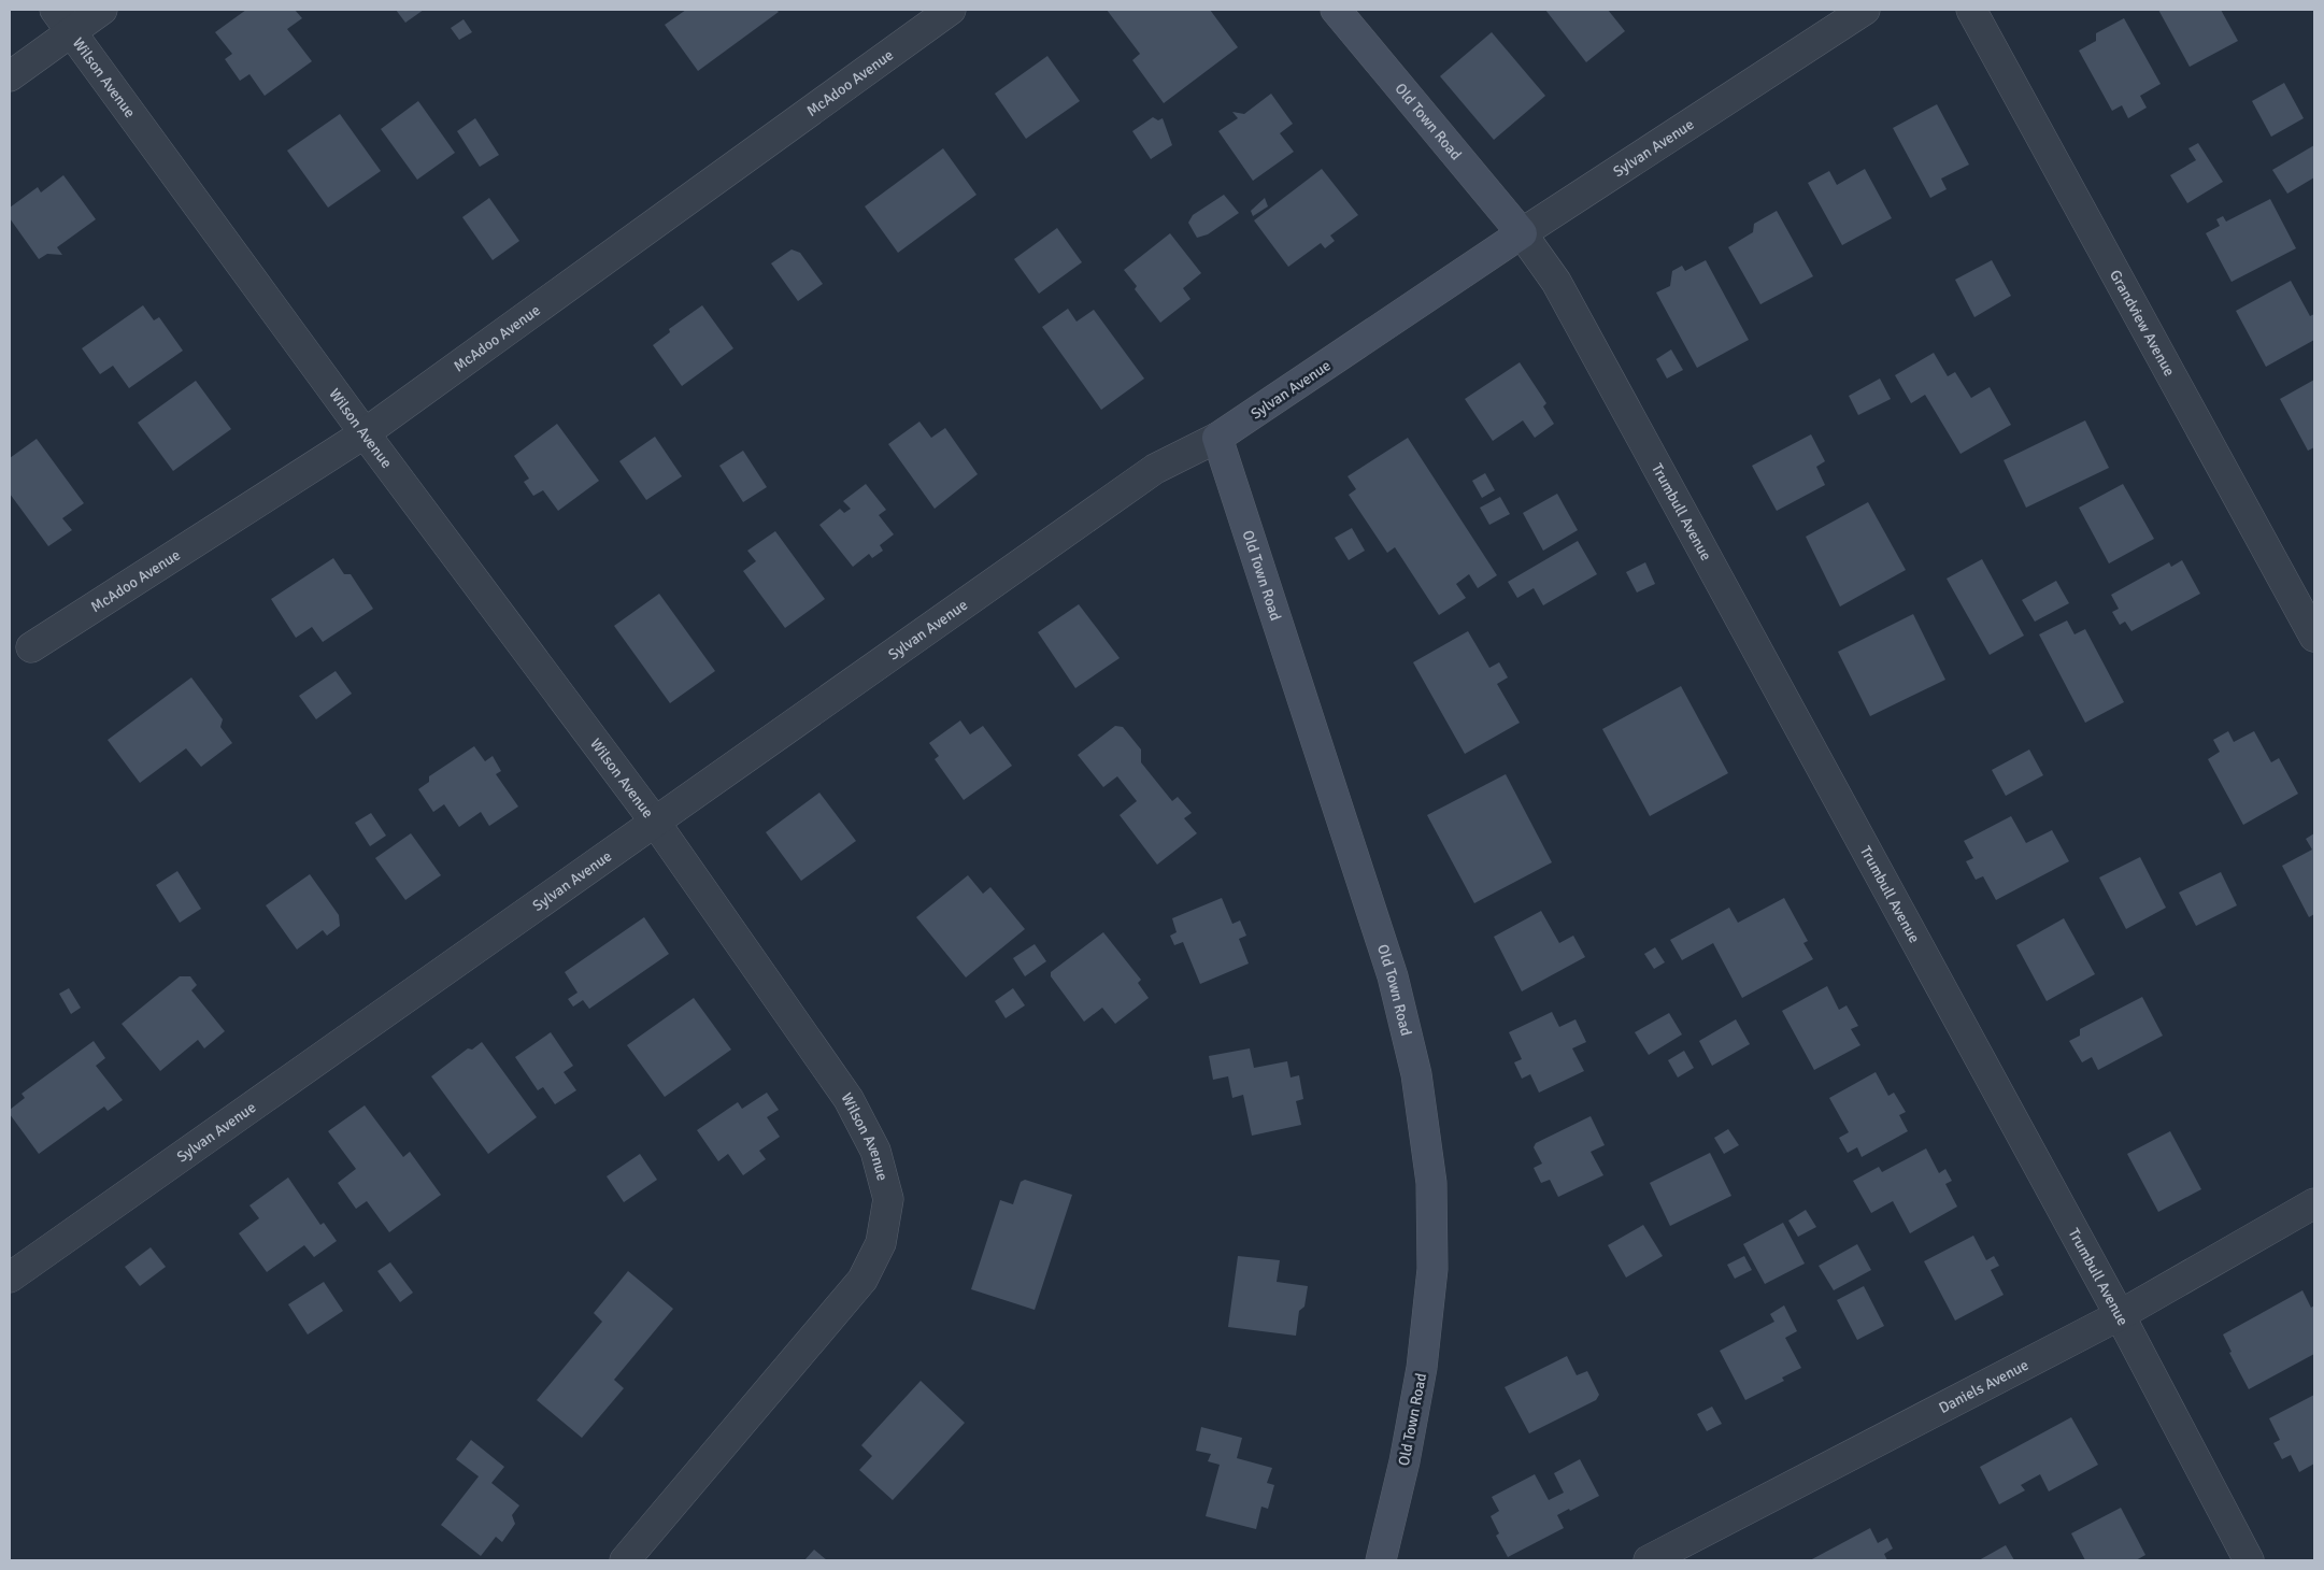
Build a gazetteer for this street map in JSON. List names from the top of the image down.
{
  "streets": {
    "main road": ["Old Town Road", "Sylvan Avenue"],
    "street": [
      "Wilson Avenue",
      "McAdoo Avenue",
      "Grandview Avenue",
      "Trumbull Avenue",
      "Daniels Avenue"
    ]
  },
  "crossings": [
    ["Wilson Avenue", "McAdoo Avenue"],
    ["Wilson Avenue", "Sylvan Avenue"],
    ["Old Town Road", "Sylvan Avenue"],
    ["Old Town Road", "Trumbull Avenue"],
    ["Sylvan Avenue", "Trumbull Avenue"],
    ["Trumbull Avenue", "Daniels Avenue"]
  ]
}
